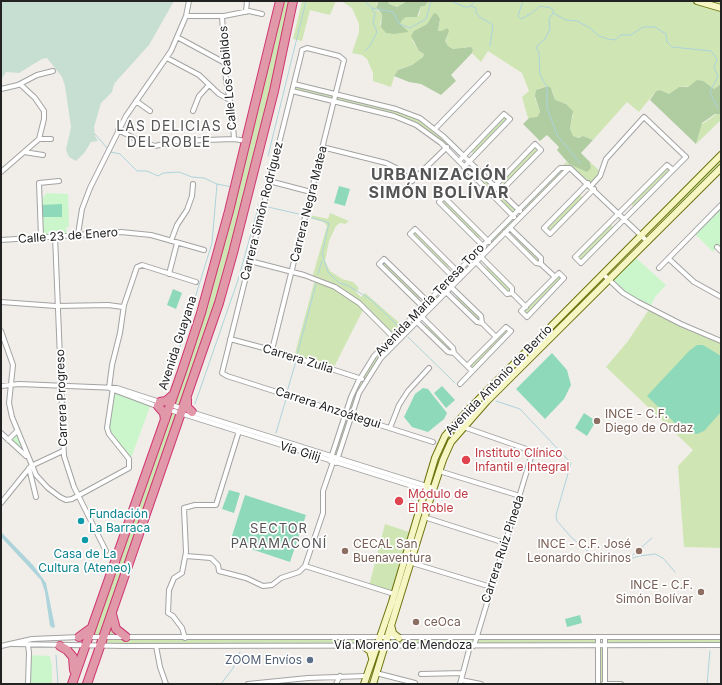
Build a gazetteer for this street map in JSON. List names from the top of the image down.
{
  "streets": {
    "highway": ["Avenida Guayana"],
    "street": [
      "Calle Los Cabildos",
      "Carrera Negra Matea",
      "Carrera Simón Rodríguez",
      "Calle 23 de Enero",
      "Avenida María Teresa Toro",
      "Carrera Zulia",
      "Avenida Antonio de Berrío",
      "Carrera Progreso",
      "Carrera Anzoátegui",
      "Vía Gilij",
      "Carrera Ruiz Pineda",
      "Vía Moreno de Mendoza"
    ]
  },
  "crossings": [
    ["Carrera Negra Matea", "Carrera Simón Rodríguez"],
    ["Carrera Negra Matea", "Carrera Zulia"],
    ["Carrera Simón Rodríguez", "Carrera Zulia"],
    ["Carrera Simón Rodríguez", "Carrera Anzoátegui"],
    ["Calle 23 de Enero", "Carrera Progreso"],
    ["Avenida María Teresa Toro", "Carrera Zulia"],
    ["Avenida María Teresa Toro", "Carrera Anzoátegui"],
    ["Avenida María Teresa Toro", "Vía Gilij"],
    ["Avenida Guayana", "Vía Gilij"],
    ["Avenida Guayana", "Vía Moreno de Mendoza"],
    ["Avenida Antonio de Berrío", "Vía Gilij"],
    ["Avenida Antonio de Berrío", "Carrera Ruiz Pineda"],
    ["Avenida Antonio de Berrío", "Vía Moreno de Mendoza"],
    ["Carrera Progreso", "Vía Gilij"],
    ["Carrera Ruiz Pineda", "Vía Moreno de Mendoza"]
  ],
  "districts": ["LAS DELICIAS DEL ROBLE", "URBANIZACIÓN SIMÓN BOLÍVAR", "SECTOR PARAMACONÍ"],
  "places": [
    "INCE - C.F. Diego de Ordaz",
    "Instituto Clínico Infantil e Integral",
    "Módulo de El Roble",
    "Fundación La Barraca",
    "Casa de La Cultura (Ateneo)",
    "CECAL San Buenaventura",
    "INCE - C.F. José Leonardo Chirinos",
    "INCE - C.F. Simón Bolívar",
    "ceOca",
    "ZOOM Envíos"
  ]
}
